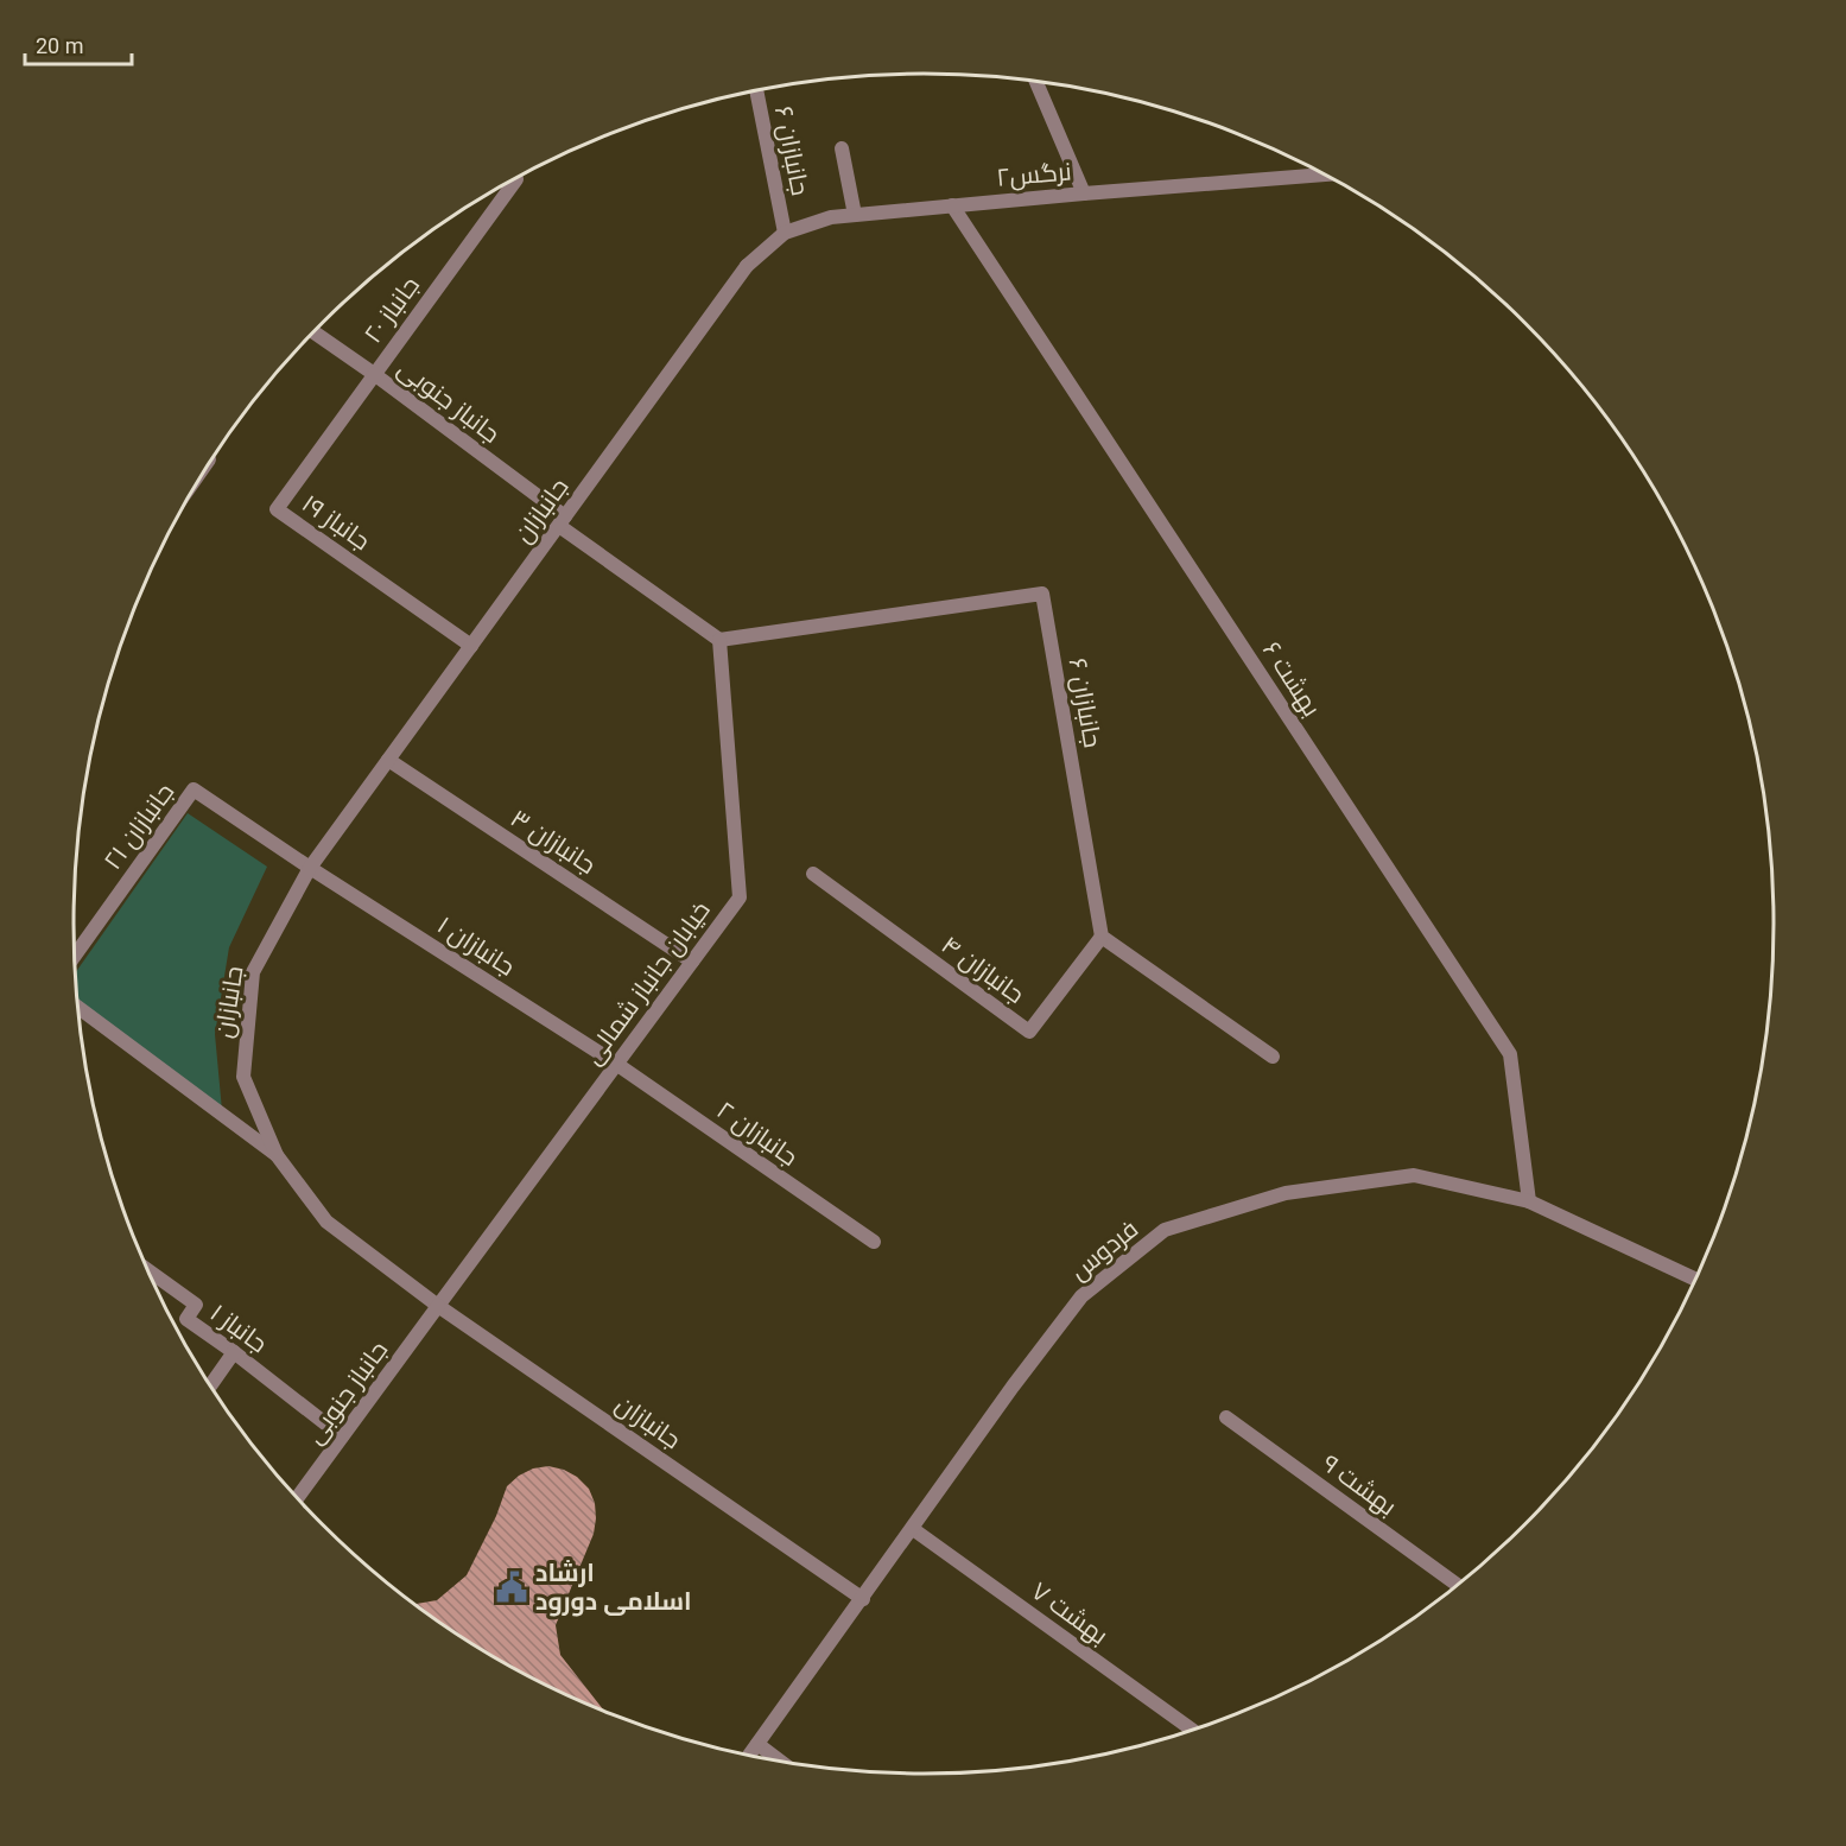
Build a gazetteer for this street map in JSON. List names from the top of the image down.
{
  "streets": {
    "street": [
      "جانبازان ۶",
      "نرگس۲",
      "جانباز ۲۰",
      "جانباز جنوبی",
      "جانبازان",
      "جانباز ۱۹",
      "بهشت ۶",
      "جانبازان ۲۱",
      "جانبازان ۳",
      "جانبازان ۱",
      "جانبازان ۴",
      "خیابان جانباز شمالی",
      "جانبازان ۲",
      "فردوس",
      "جانباز ۱",
      "بهشت ۹",
      "بهشت ۷"
    ]
  },
  "crossings": [
    ["جانبازان ۶", "نرگس۲"],
    ["جانبازان ۶", "جانباز جنوبی"],
    ["جانبازان ۶", "جانبازان ۴"],
    ["جانبازان ۶", "خیابان جانباز شمالی"],
    ["نرگس۲", "جانبازان"],
    ["نرگس۲", "بهشت ۶"],
    ["جانباز ۲۰", "جانباز جنوبی"],
    ["جانباز ۲۰", "جانباز ۱۹"],
    ["جانباز جنوبی", "جانبازان"],
    ["جانباز جنوبی", "جانباز ۱۹"],
    ["جانباز جنوبی", "خیابان جانباز شمالی"],
    ["جانباز جنوبی", "جانباز ۱"],
    ["جانبازان", "جانباز ۱۹"],
    ["جانبازان", "جانبازان ۲۱"],
    ["جانبازان", "جانبازان ۳"],
    ["جانبازان", "جانبازان ۱"],
    ["جانبازان", "خیابان جانباز شمالی"],
    ["جانبازان", "فردوس"],
    ["بهشت ۶", "فردوس"],
    ["جانبازان ۲۱", "جانبازان ۱"],
    ["جانبازان ۳", "خیابان جانباز شمالی"],
    ["جانبازان ۱", "خیابان جانباز شمالی"],
    ["جانبازان ۱", "جانبازان ۲"],
    ["خیابان جانباز شمالی", "جانبازان ۲"],
    ["فردوس", "بهشت ۷"]
  ],
  "places": {
    "public building": ["ارشاد اسلامی دورود"]
  },
  "scale_bar": "20 m"
}
